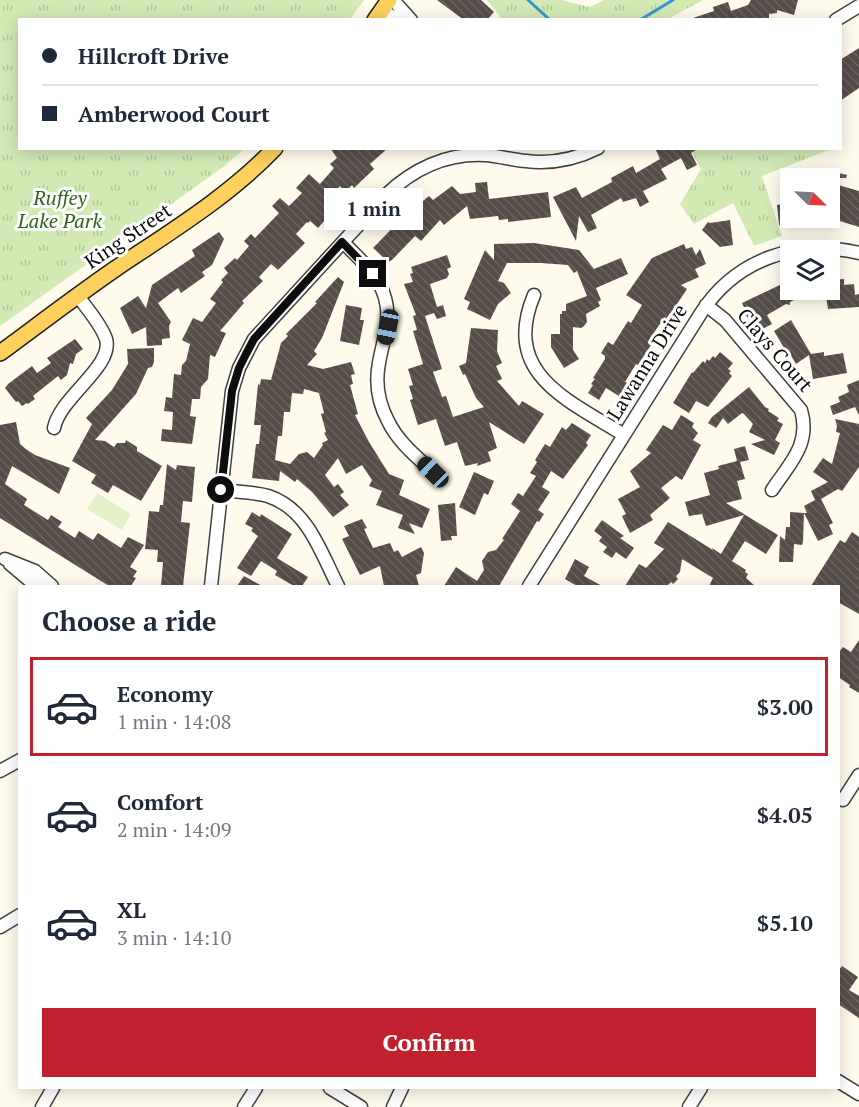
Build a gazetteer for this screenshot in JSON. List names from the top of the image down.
{
  "streets": {
    "main road": ["King Street"],
    "street": ["Clays Court", "Lawanna Drive"]
  },
  "crossings": [
    ["Clays Court", "Lawanna Drive"]
  ],
  "parks": ["Ruffey Lake Park"],
  "north": "bottom right",
  "page": {
    "banner": ["Hillcroft Drive", "Amberwood Court"],
    "bubble": "1 min",
    "heading": "Choose a ride",
    "list": [
      {
        "name": "Economy",
        "note": "1 min · 14:08",
        "value": "$3.00"
      },
      {
        "name": "Comfort",
        "note": "2 min · 14:09",
        "value": "$4.05"
      },
      {
        "name": "XL",
        "note": "3 min · 14:10",
        "value": "$5.10"
      }
    ],
    "buttons": "Confirm"
  }
}
